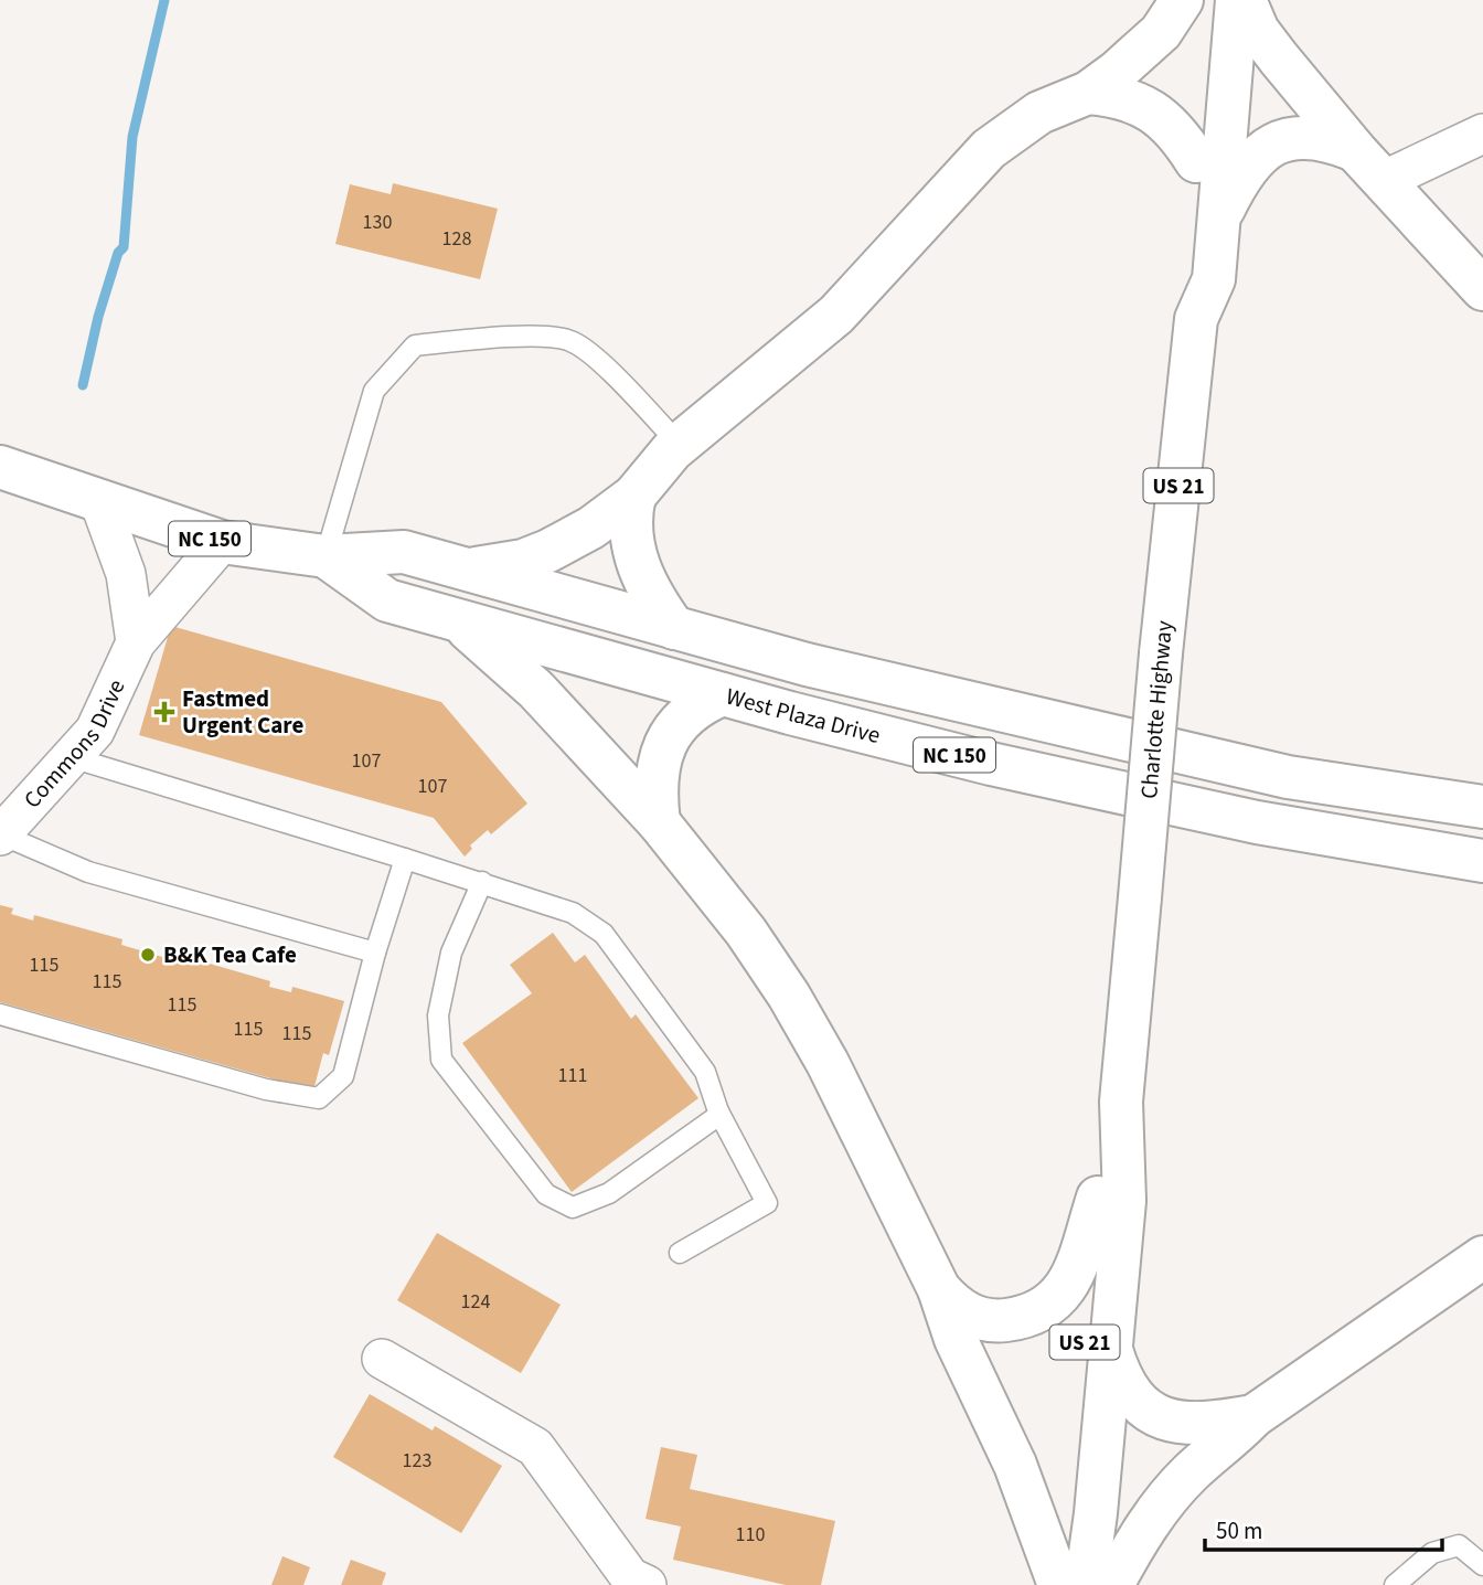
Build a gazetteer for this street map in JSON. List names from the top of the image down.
{
  "streets": {
    "main road": [
      "US 21",
      "NC 150",
      "Charlotte Highway",
      "West Plaza Drive"
    ],
    "street": ["Commons Drive"]
  },
  "crossings": [
    ["West Plaza Drive", "Commons Drive"]
  ],
  "places": {
    "health": ["Fastmed Urgent Care"],
    "other": ["B&K Tea Cafe"]
  },
  "house_numbers": [
    "130",
    "128",
    "107",
    "107",
    "115",
    "115",
    "115",
    "115",
    "115",
    "111",
    "124",
    "123",
    "110"
  ],
  "scale_bar": "50 m"
}
